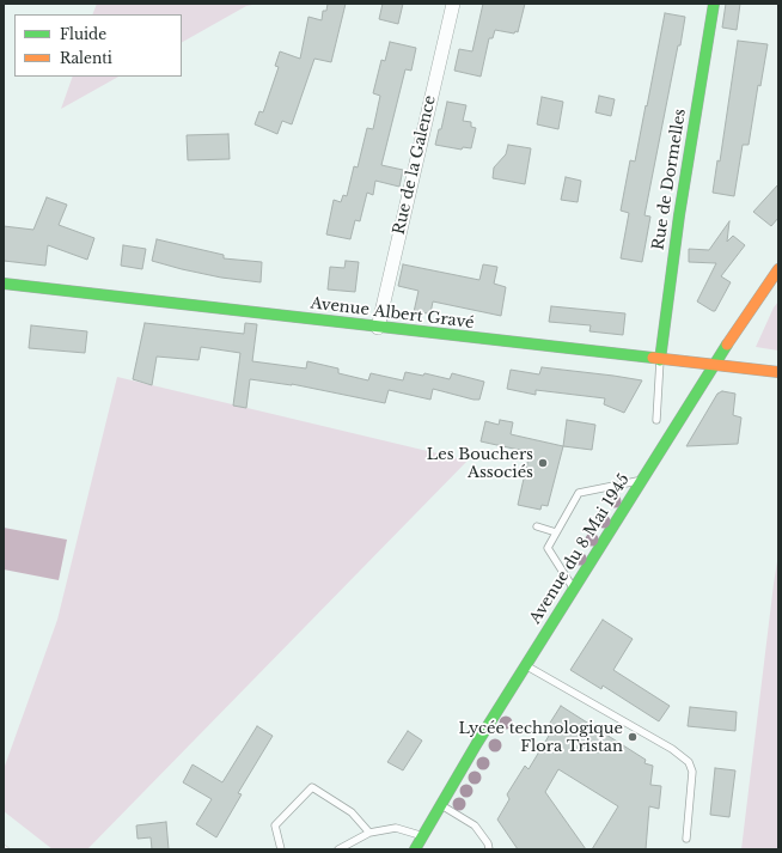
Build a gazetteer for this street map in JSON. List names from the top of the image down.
{
  "streets": {
    "street": [
      "Rue de la Galence",
      "Rue de Dormelles",
      "Avenue Albert Gravé",
      "Avenue du 8 Mai 1945"
    ]
  },
  "crossings": [
    ["Rue de la Galence", "Avenue Albert Gravé"],
    ["Rue de Dormelles", "Avenue Albert Gravé"],
    ["Avenue Albert Gravé", "Avenue du 8 Mai 1945"]
  ],
  "places": ["Les Bouchers Associés", "Lycée technologique Flora Tristan"],
  "legend": ["Fluide", "Ralenti"]
}
